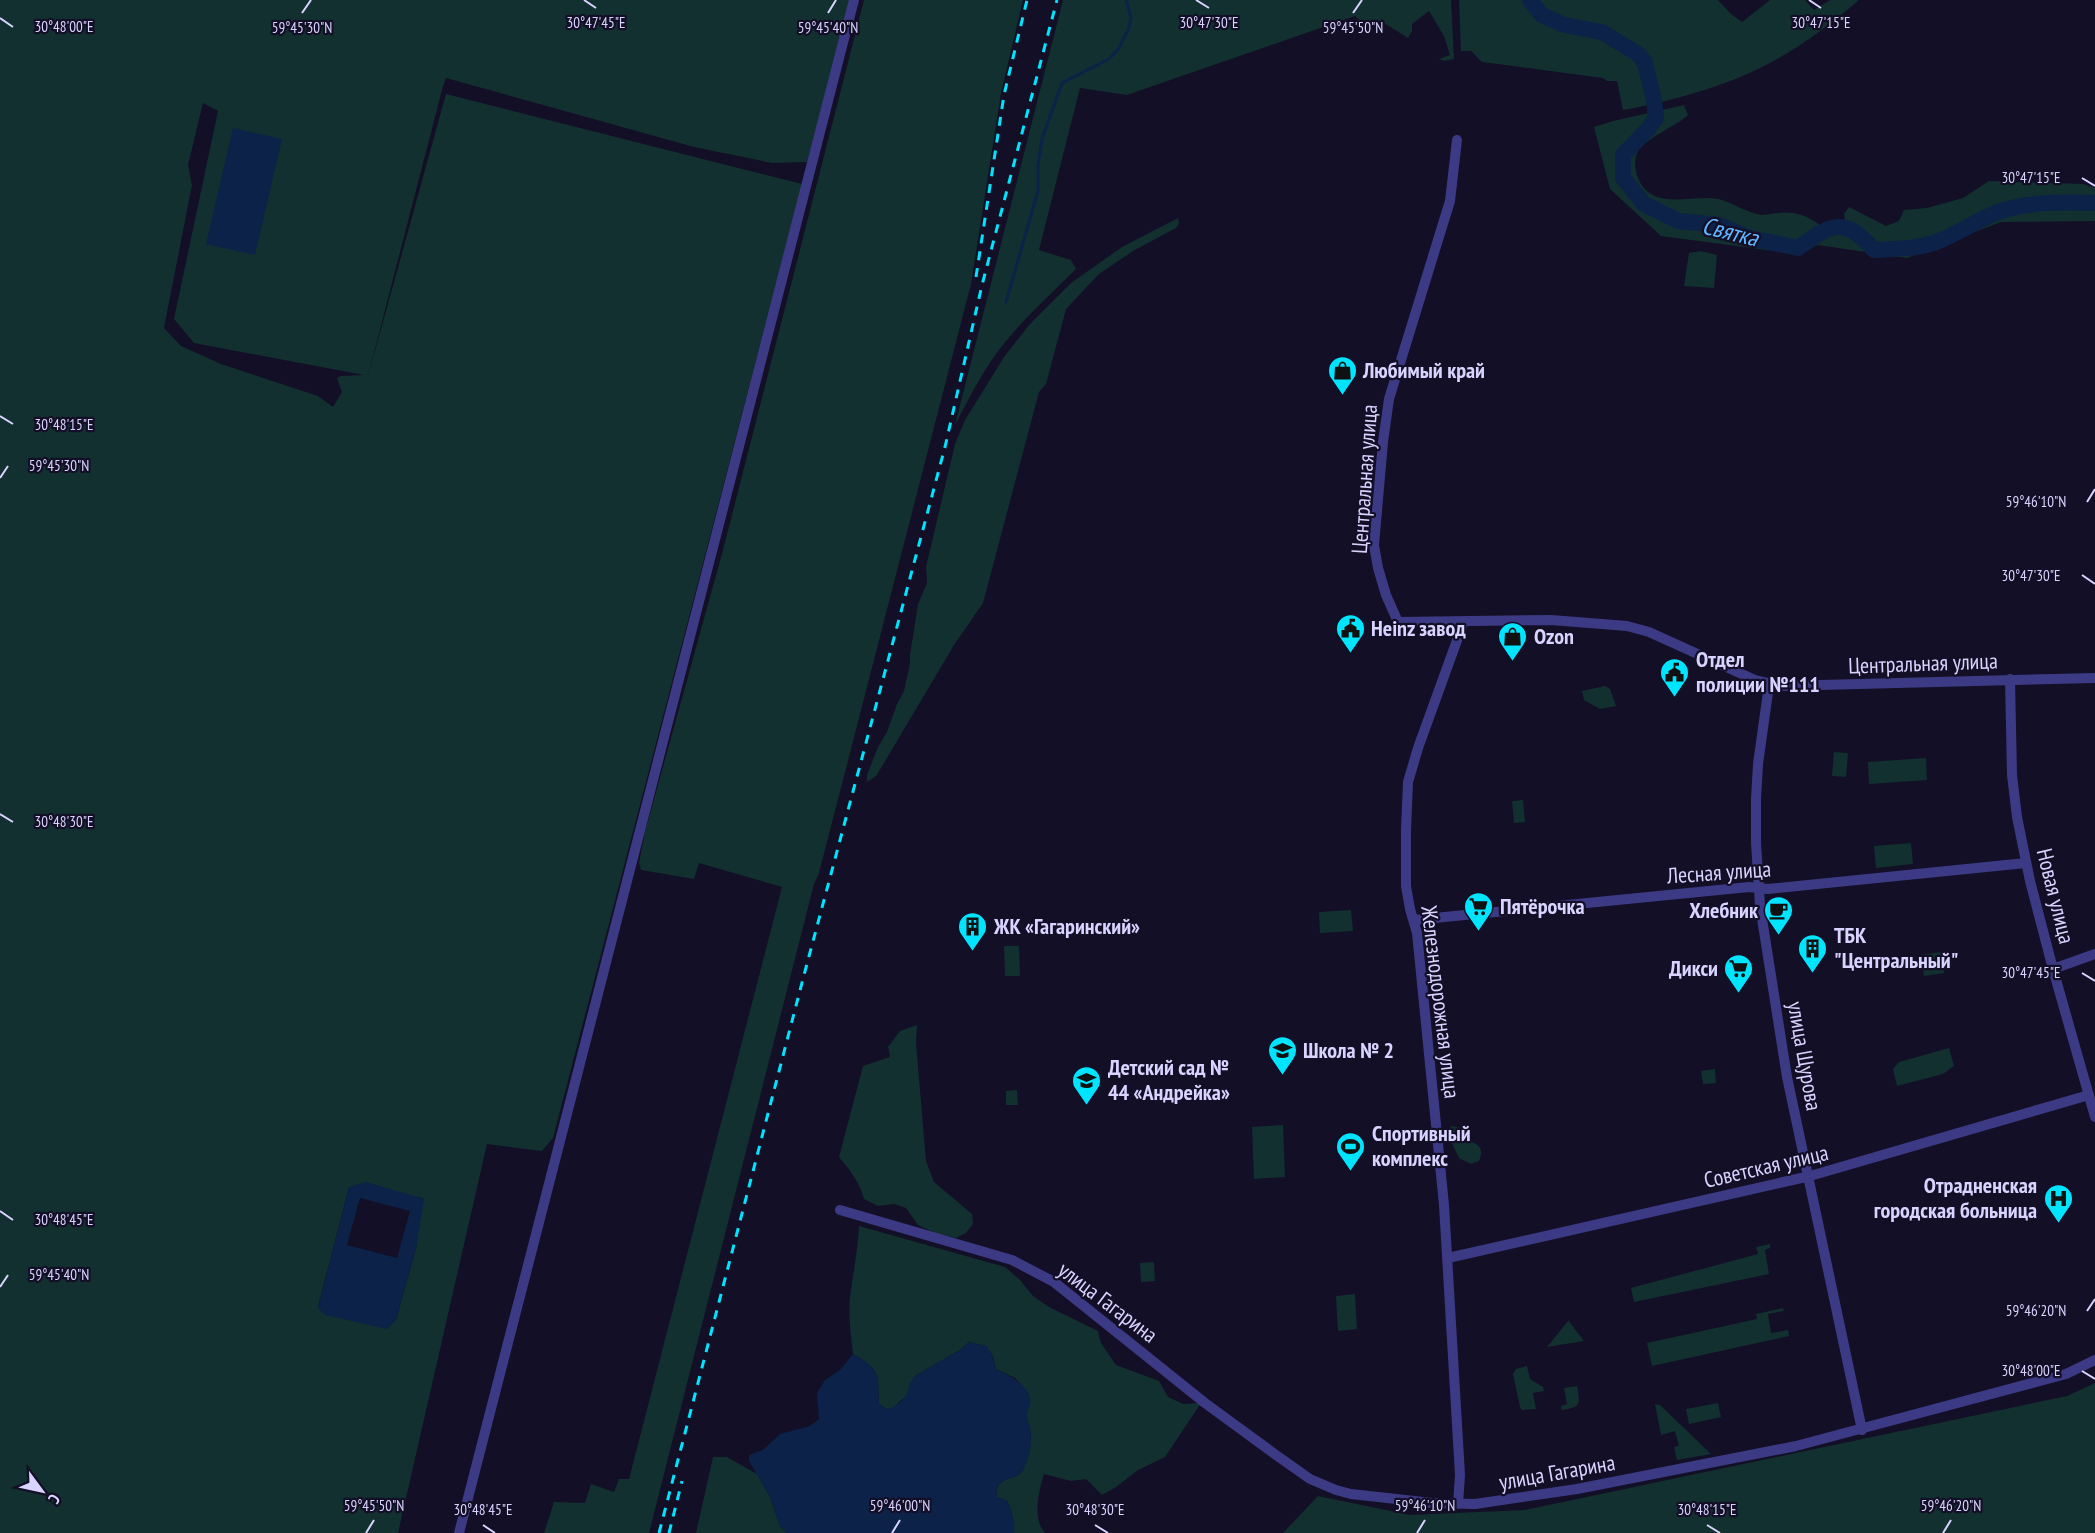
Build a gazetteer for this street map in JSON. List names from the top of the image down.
{
  "streets": {
    "street": [
      "Центральная улица",
      "Лесная улица",
      "Новая улица",
      "Железнодорожная улица",
      "улица Щурова",
      "Советская улица",
      "улица Гагарина"
    ]
  },
  "crossings": [
    ["Центральная улица", "Новая улица"],
    ["Центральная улица", "Железнодорожная улица"],
    ["Центральная улица", "улица Щурова"],
    ["Лесная улица", "Новая улица"],
    ["Лесная улица", "Железнодорожная улица"],
    ["Лесная улица", "улица Щурова"],
    ["Новая улица", "Советская улица"],
    ["Железнодорожная улица", "Советская улица"],
    ["Железнодорожная улица", "улица Гагарина"],
    ["улица Щурова", "Советская улица"],
    ["улица Щурова", "улица Гагарина"]
  ],
  "water": ["Святка"],
  "places": {
    "shop": ["Любимый край", "Ozon"],
    "public building": ["Heinz завод", "Отдел полиции №111"],
    "supermarket": ["Пятёрочка", "Дикси"],
    "cafe": ["Хлебник"],
    "building": ["ЖК «Гагаринский»", "ТБК \"Центральный\""],
    "school or university": ["Школа № 2", "Детский сад № 44 «Андрейка»"],
    "sports": ["Спортивный комплекс"],
    "hospital": ["Отрадненская городская больница"]
  },
  "north": "bottom right",
  "coordinates": [
    "30°47'45\"E",
    "30°47'30\"E",
    "30°47'15\"E",
    "30°48'00\"E",
    "59°45'30\"N",
    "59°45'40\"N",
    "59°45'50\"N",
    "30°48'15\"E",
    "59°46'10\"N",
    "30°48'30\"E",
    "30°48'45\"E",
    "59°46'20\"N",
    "59°46'00\"N"
  ]
}
